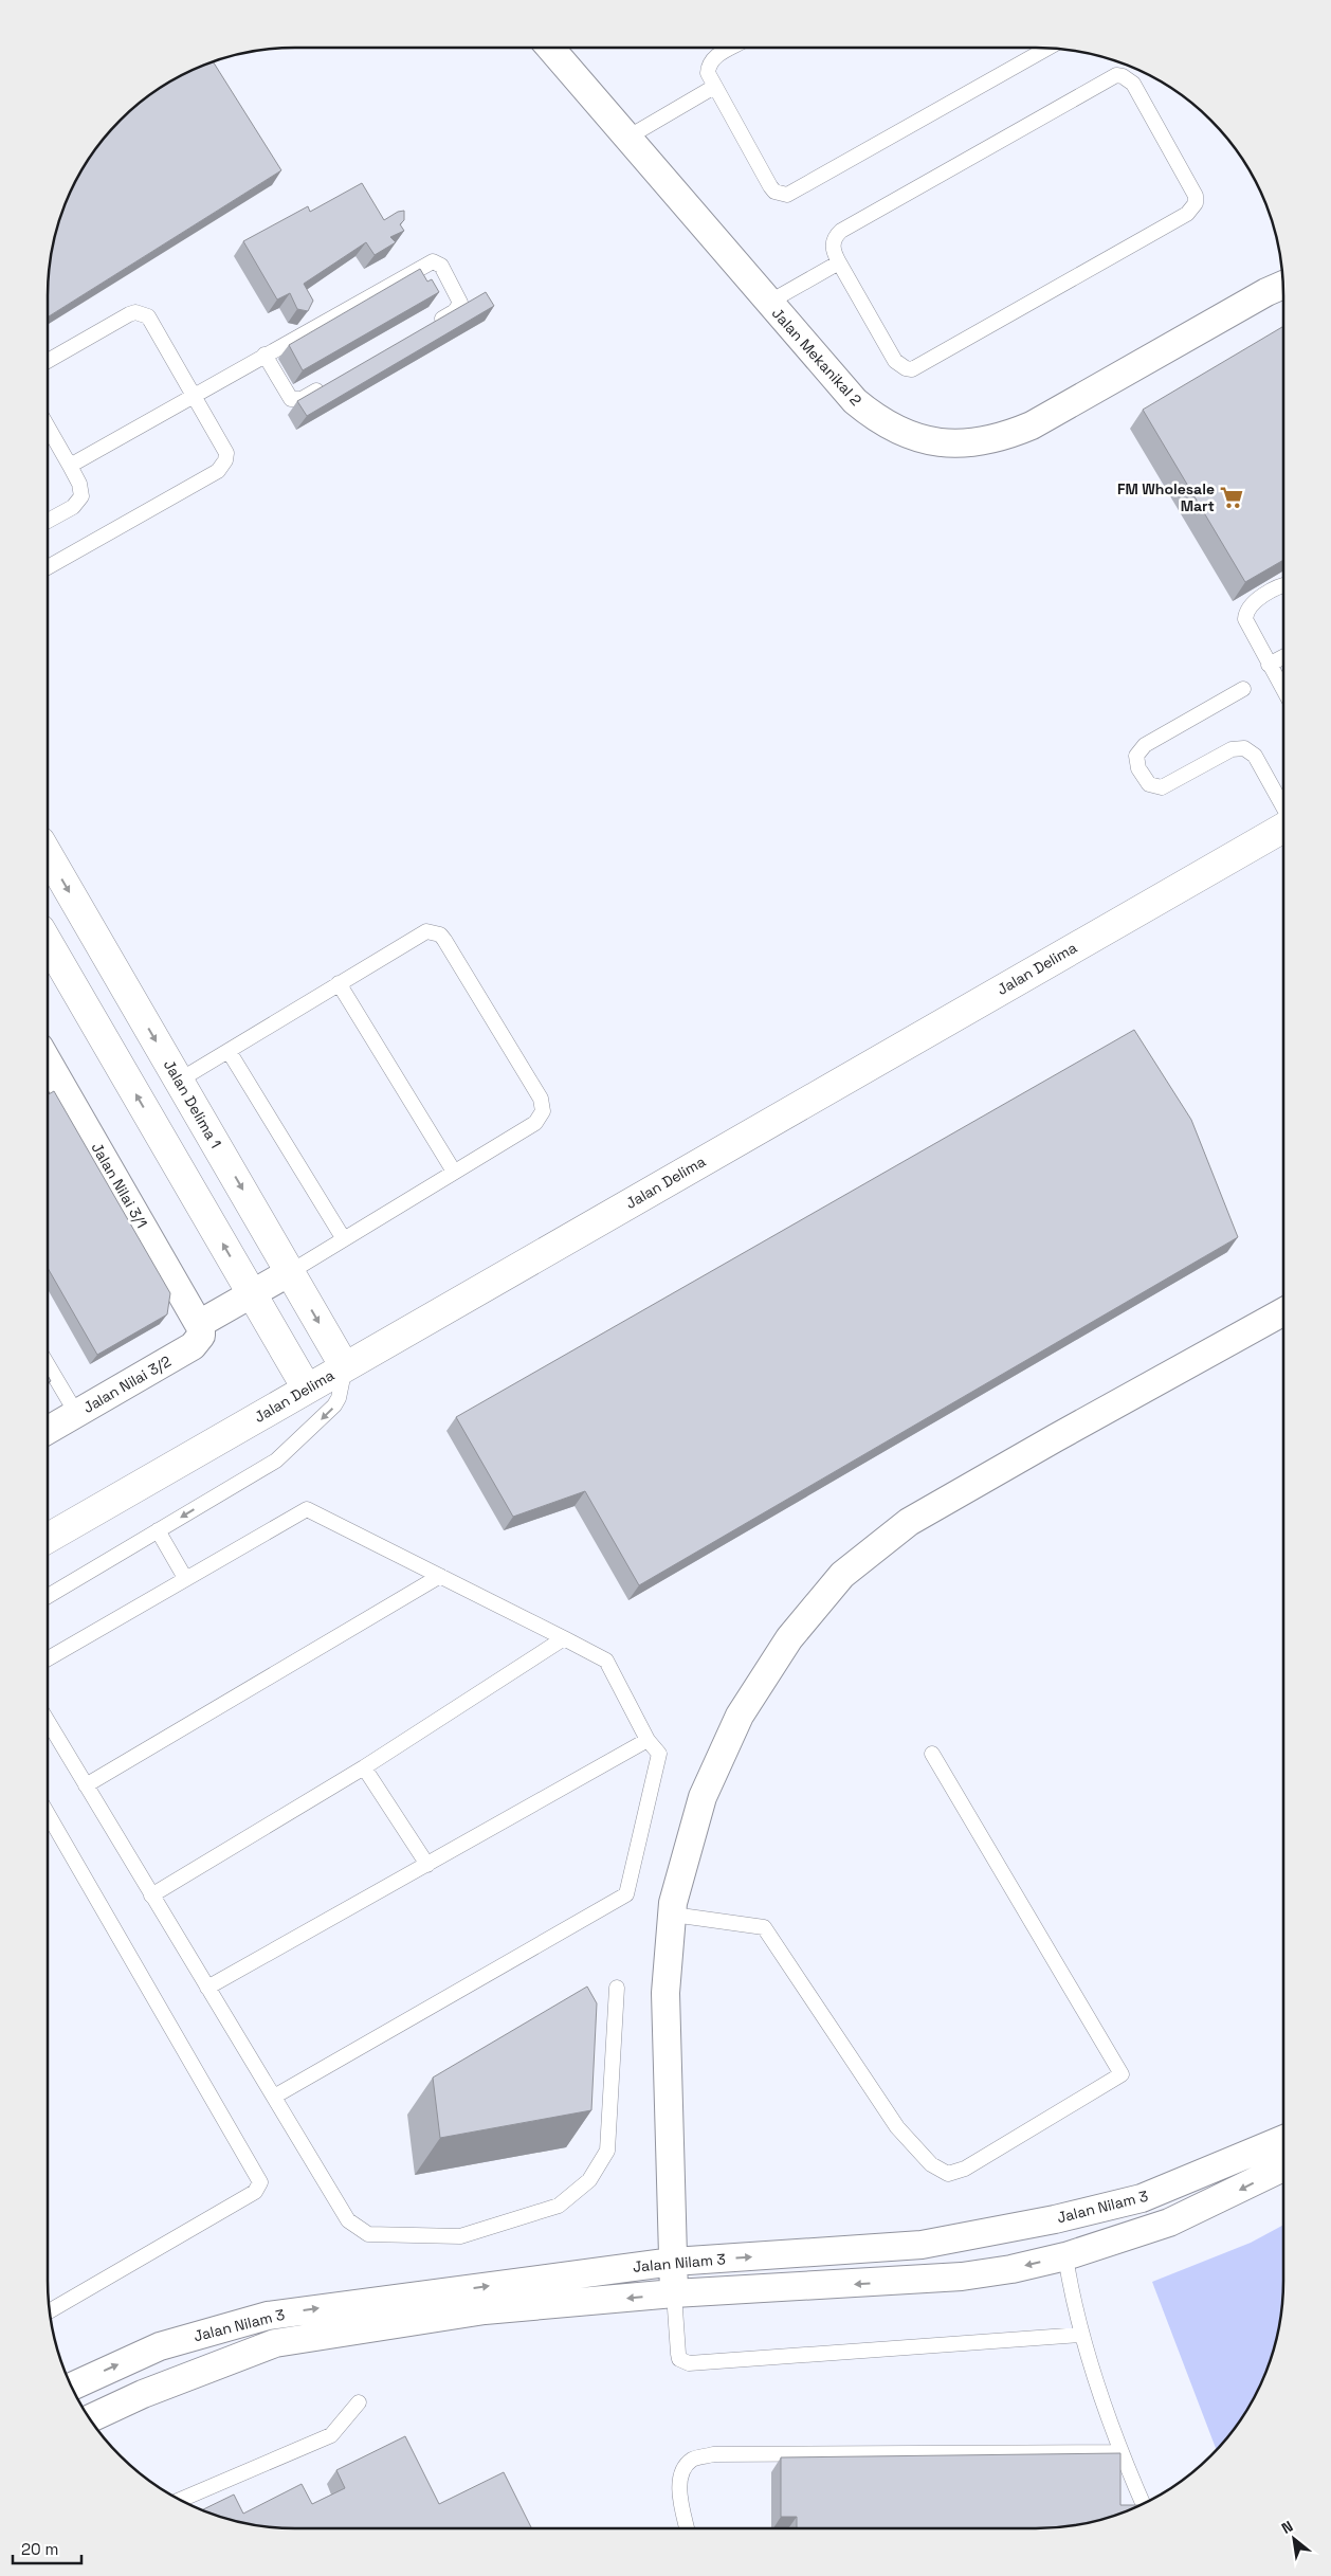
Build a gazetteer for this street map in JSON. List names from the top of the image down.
{
  "streets": {
    "street": [
      "Jalan Mekanikal 2",
      "Jalan Delima",
      "Jalan Delima 1",
      "Jalan Nilai 3/1",
      "Jalan Nilai 3/2",
      "Jalan Nilam 3"
    ]
  },
  "crossings": [
    ["Jalan Delima", "Jalan Delima 1"],
    ["Jalan Nilai 3/1", "Jalan Nilai 3/2"]
  ],
  "places": {
    "supermarket": ["FM Wholesale Mart"]
  },
  "scale_bar": "20 m",
  "north": "top left"
}
